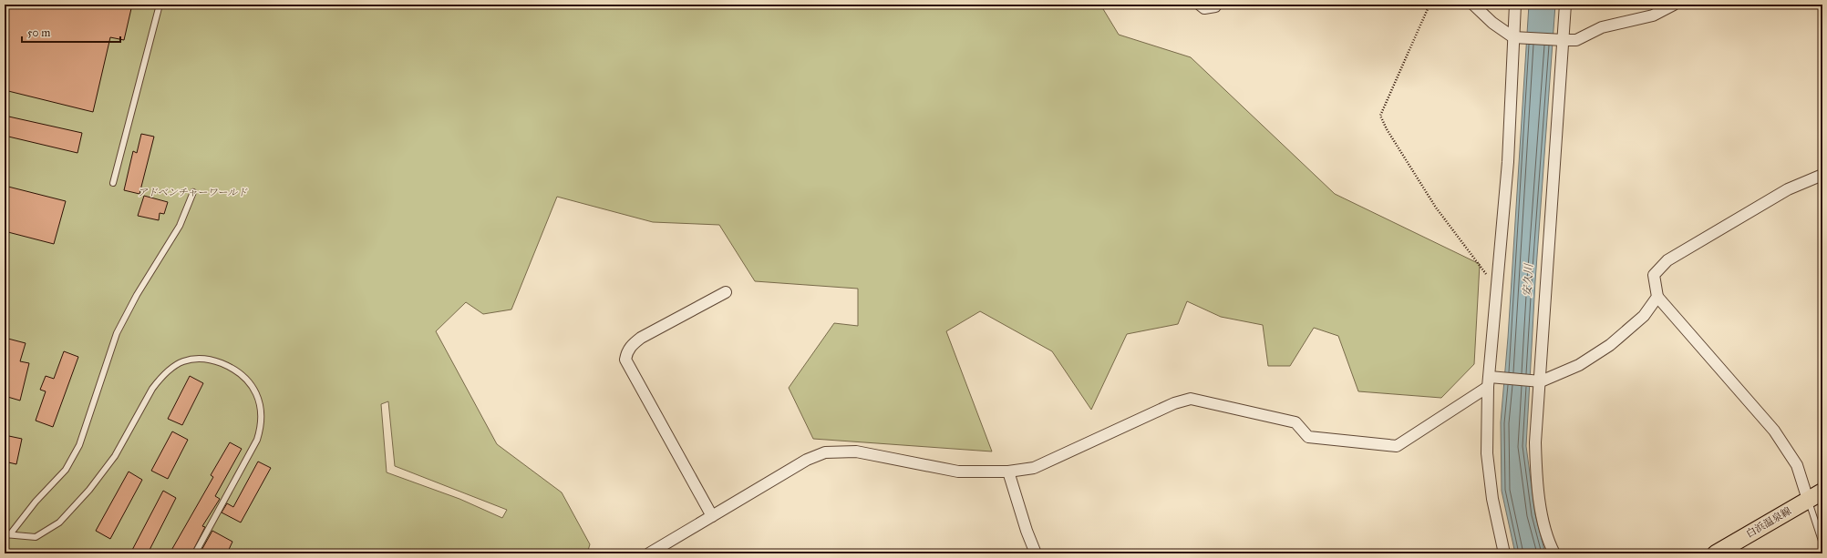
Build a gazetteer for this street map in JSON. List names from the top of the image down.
{
  "streets": {
    "main road": ["白浜温泉線"]
  },
  "water": ["安久川"],
  "parks": ["アドベンチャーワールド"],
  "scale_bar": "50 m"
}
